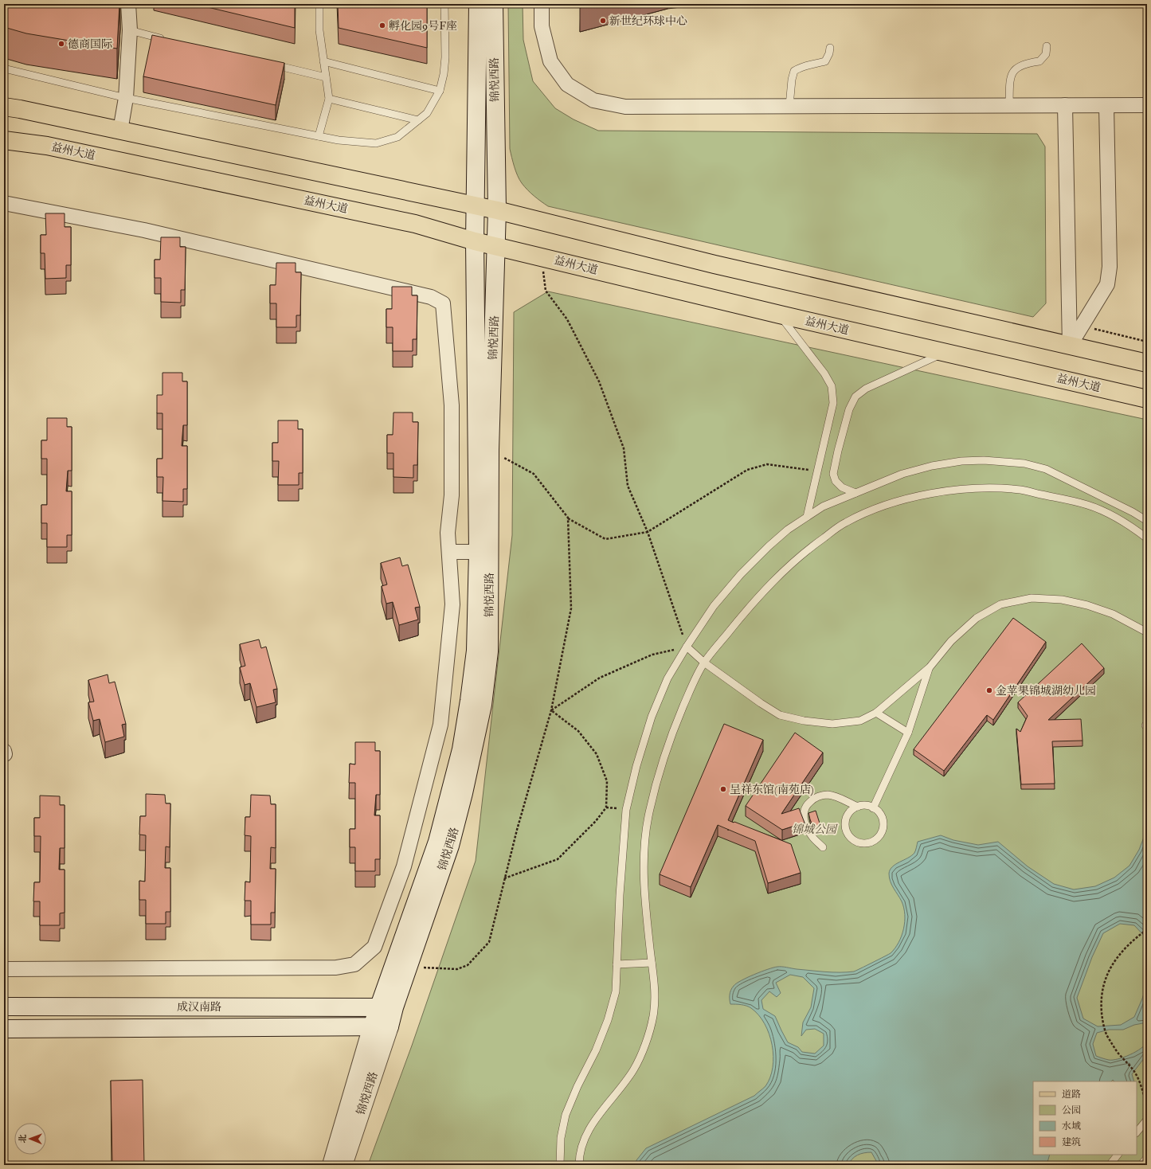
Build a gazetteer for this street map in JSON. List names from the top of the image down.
{
  "streets": {
    "main road": ["锦悦西路", "益州大道", "成汉南路"]
  },
  "crossings": [
    ["锦悦西路", "益州大道"],
    ["锦悦西路", "成汉南路"]
  ],
  "parks": ["锦城公园"],
  "places": [
    "新世纪环球中心",
    "孵化园9号F座",
    "德商国际",
    "金苹果锦城湖幼儿园",
    "呈祥东馆(南苑店)"
  ],
  "legend": [
    "道路",
    "公园",
    "水域",
    "建筑"
  ],
  "north": "left"
}
